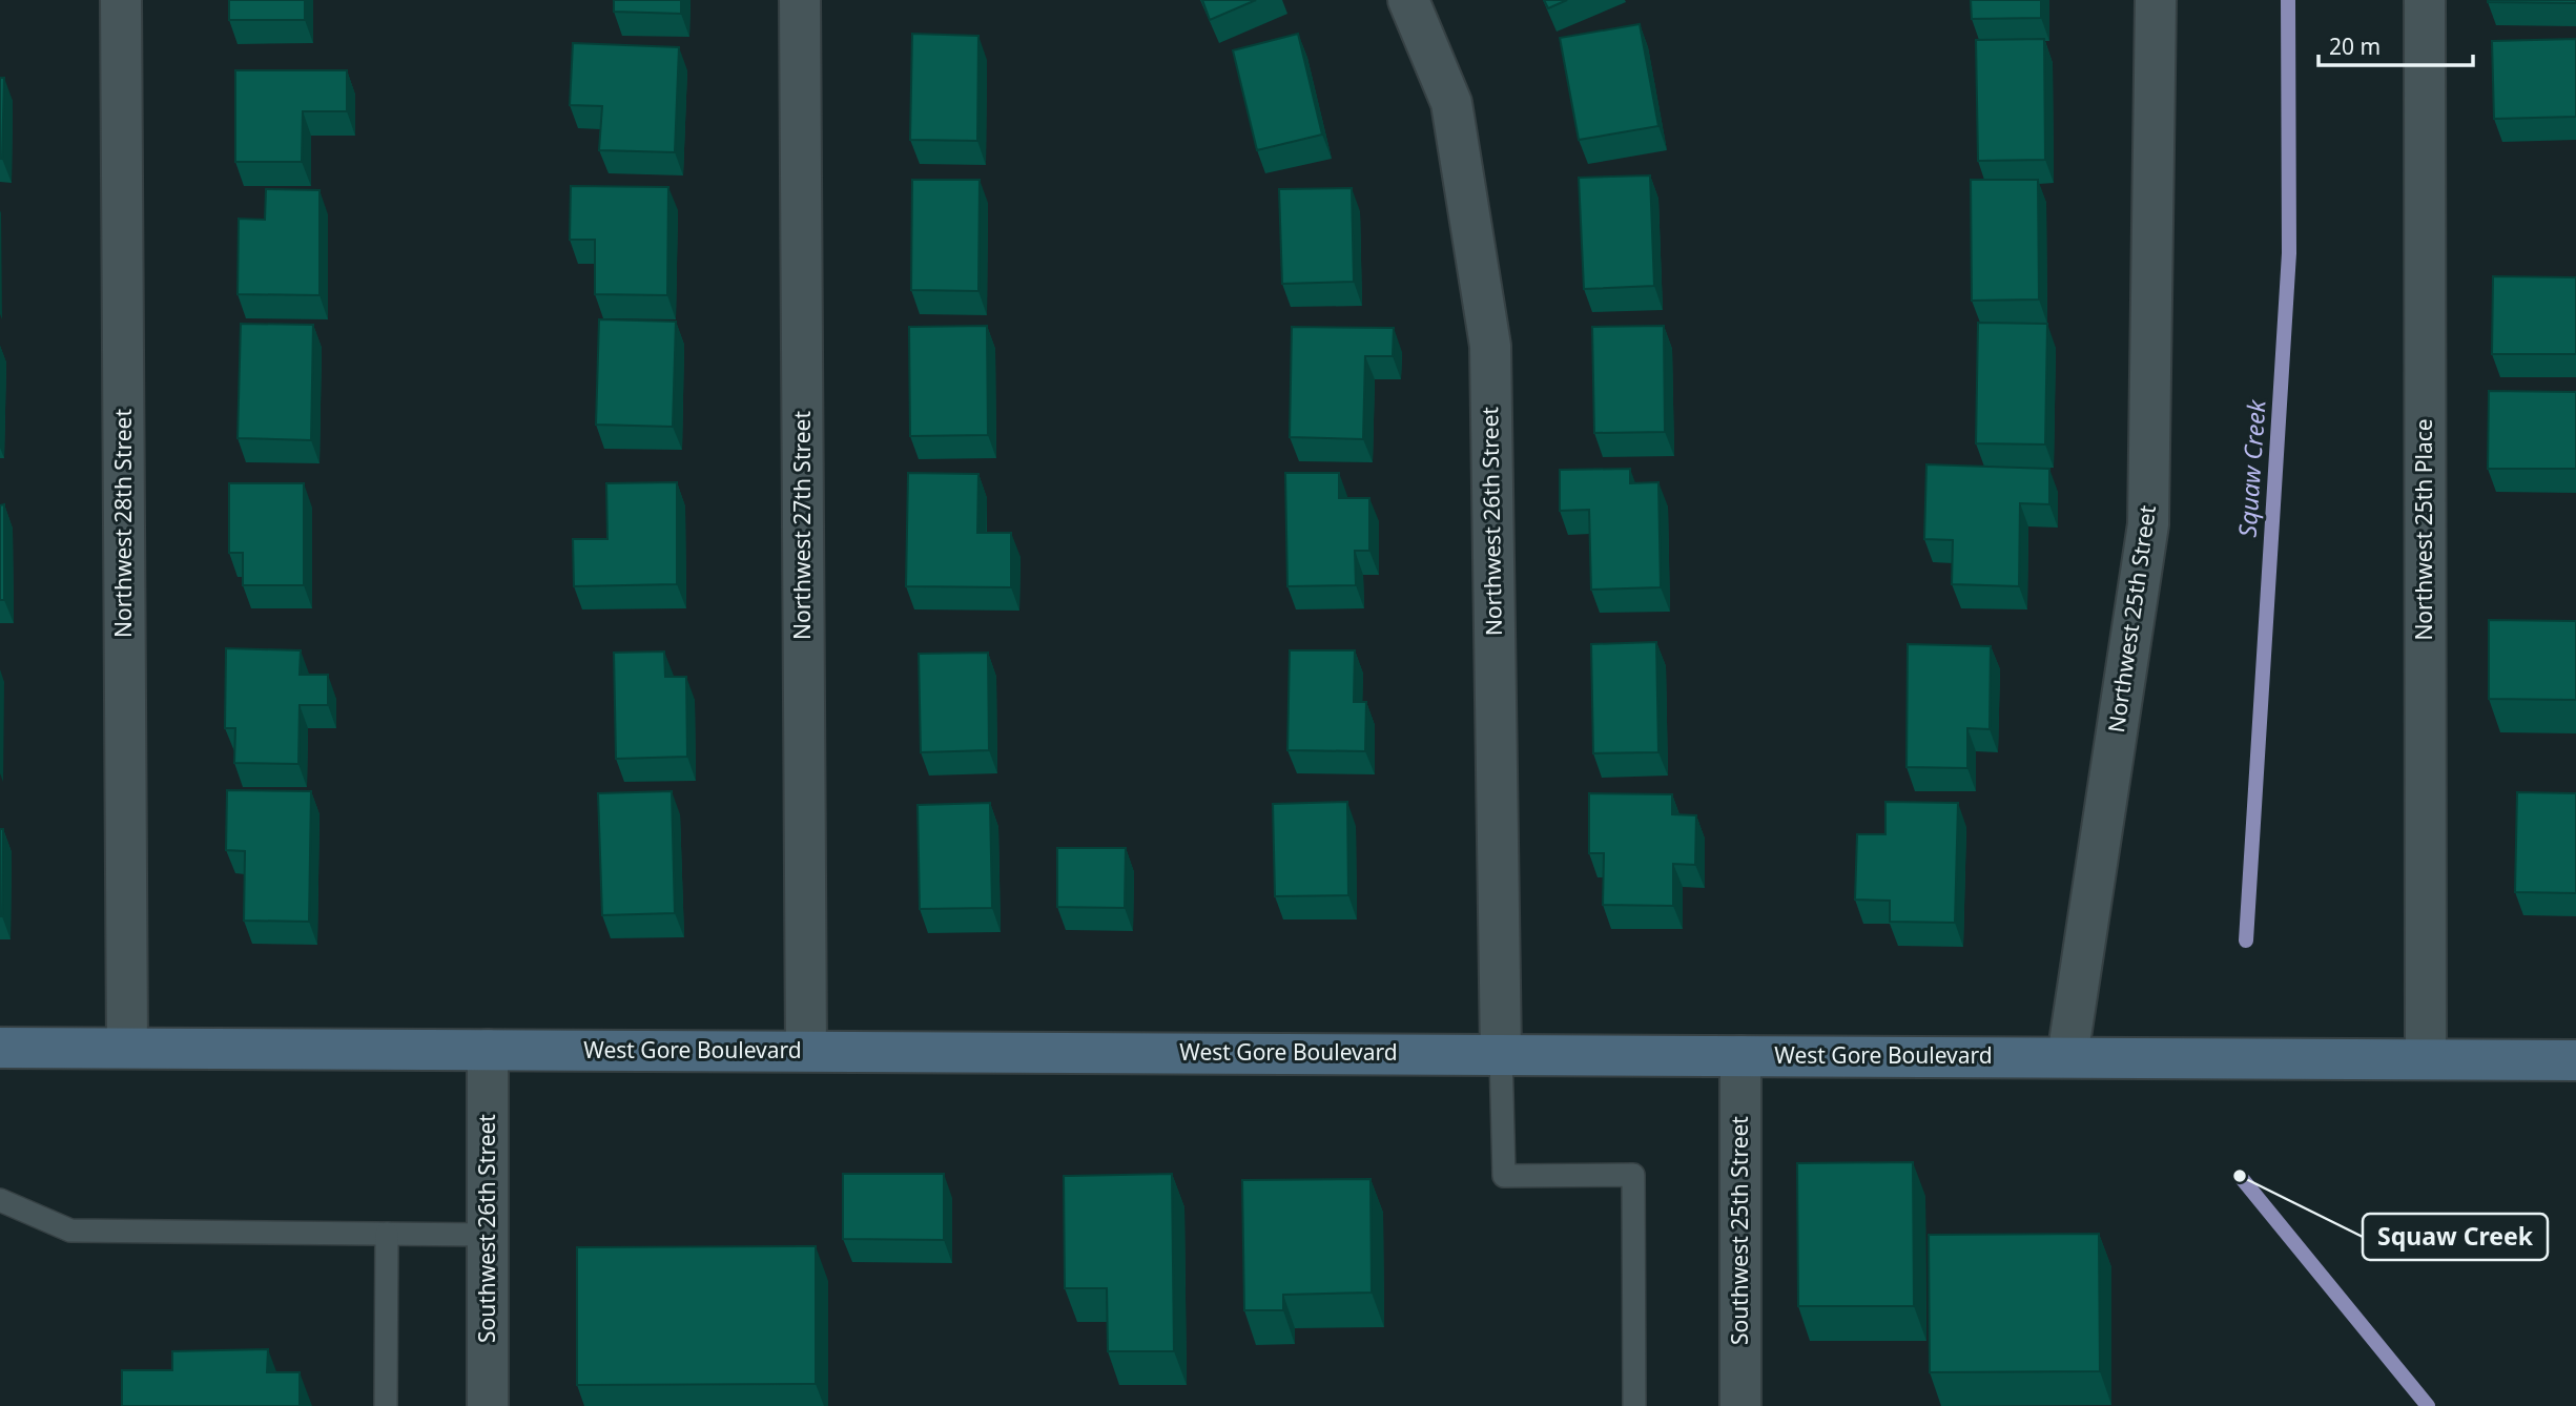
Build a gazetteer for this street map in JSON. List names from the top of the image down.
{
  "streets": {
    "main road": ["West Gore Boulevard"],
    "street": [
      "Northwest 26th Street",
      "Northwest 28th Street",
      "Northwest 27th Street",
      "Northwest 25th Place",
      "Northwest 25th Street",
      "Southwest 26th Street",
      "Southwest 25th Street"
    ]
  },
  "crossings": [
    ["Northwest 26th Street", "West Gore Boulevard"],
    ["Northwest 28th Street", "West Gore Boulevard"],
    ["Northwest 27th Street", "West Gore Boulevard"],
    ["Northwest 25th Place", "West Gore Boulevard"],
    ["Northwest 25th Street", "West Gore Boulevard"],
    ["West Gore Boulevard", "Southwest 26th Street"],
    ["West Gore Boulevard", "Southwest 25th Street"]
  ],
  "water": ["Squaw Creek"],
  "places": ["Squaw Creek"],
  "scale_bar": "20 m"
}
